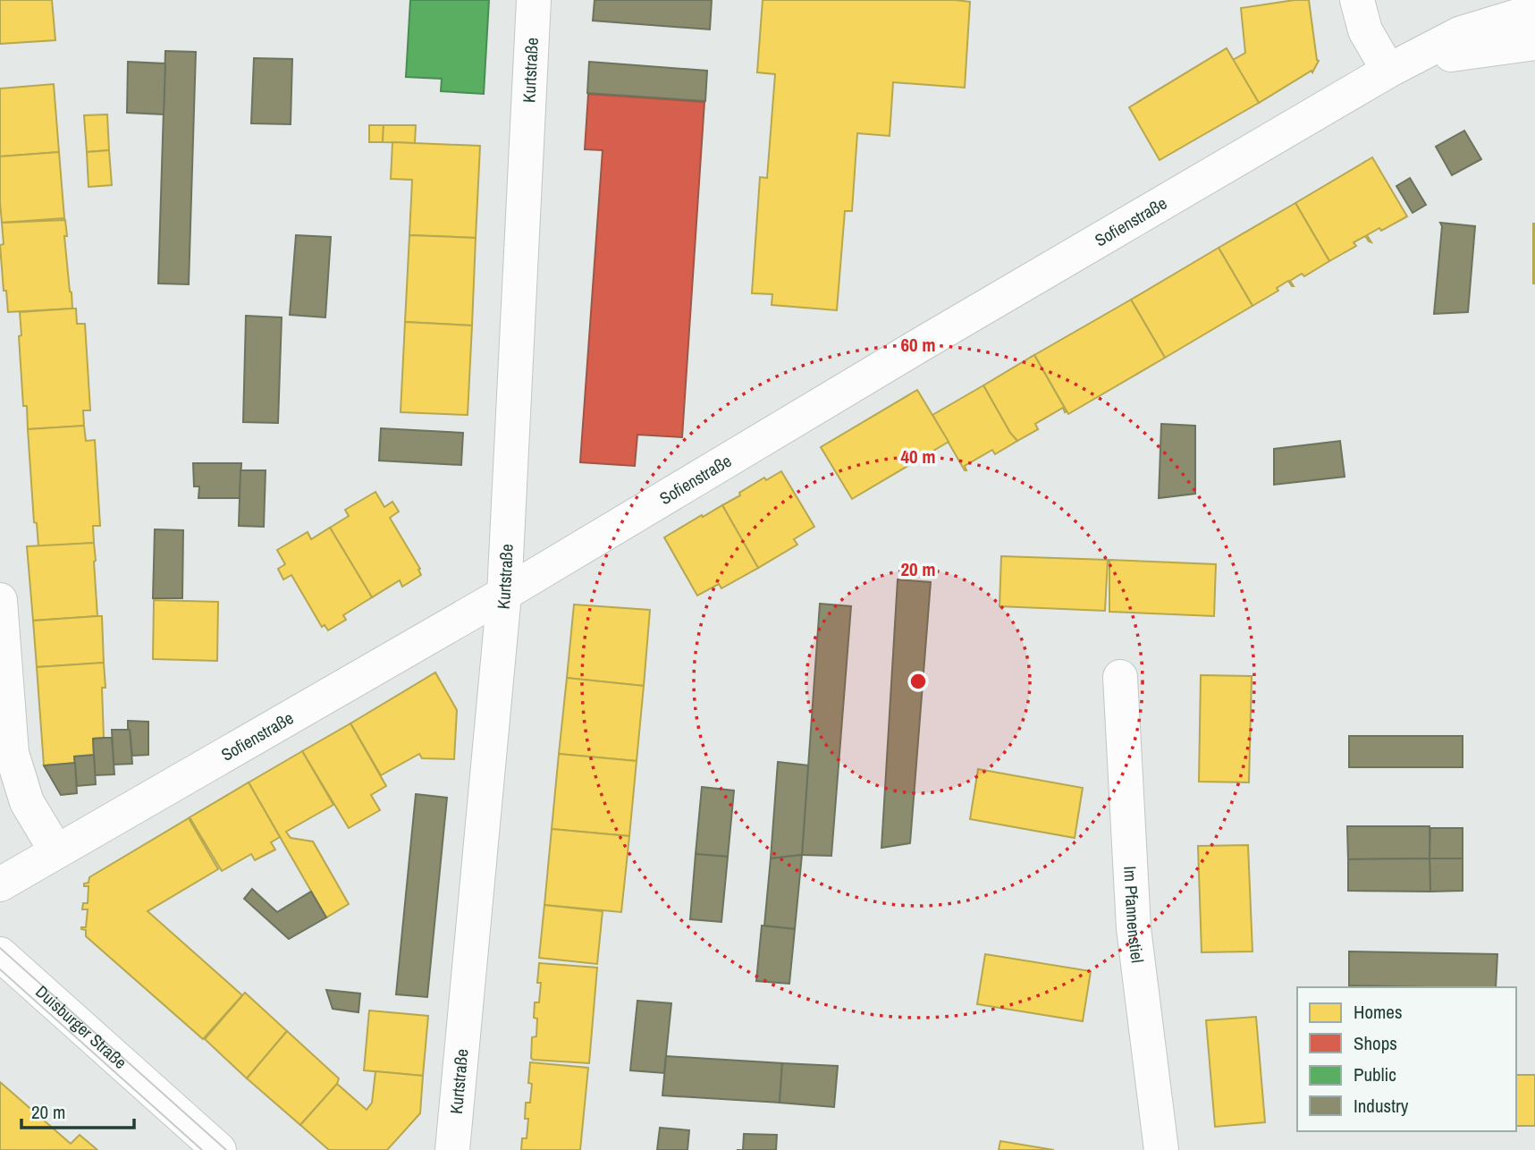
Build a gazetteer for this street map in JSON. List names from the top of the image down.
{
  "streets": {
    "street": [
      "Kurtstraße",
      "Sofienstraße",
      "Im Pfannenstiel",
      "Duisburger Straße"
    ]
  },
  "crossings": [
    ["Kurtstraße", "Sofienstraße"]
  ],
  "legend": [
    "Homes",
    "Shops",
    "Public",
    "Industry"
  ],
  "scale_bar": "20 m",
  "rings": ["60 m", "40 m", "20 m"]
}
